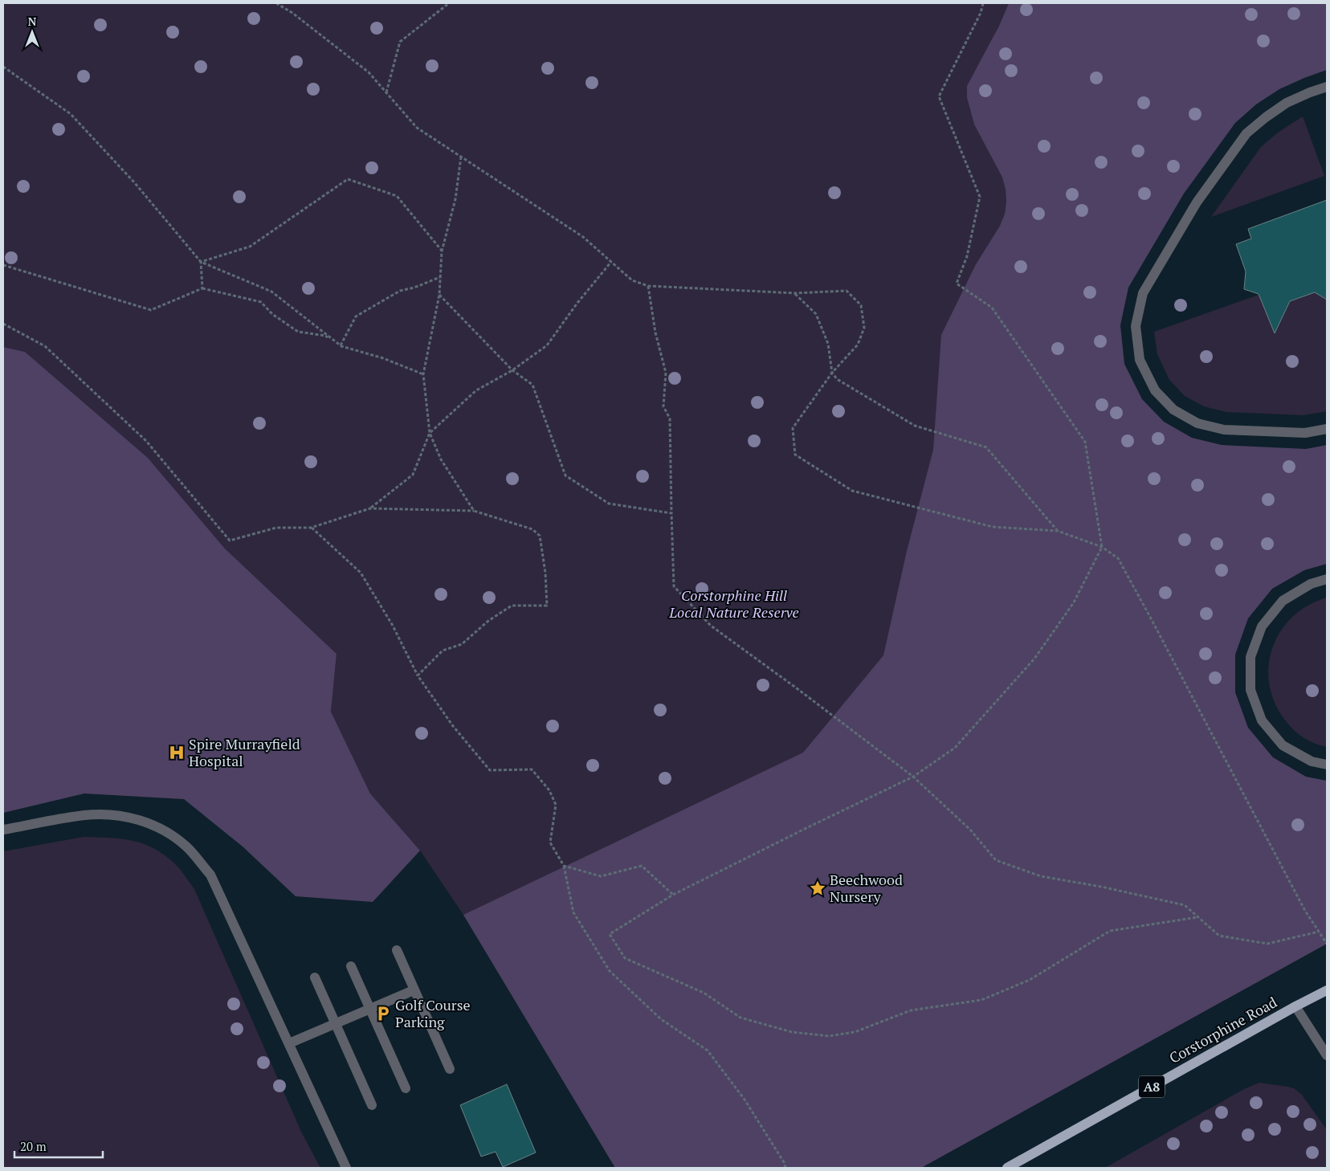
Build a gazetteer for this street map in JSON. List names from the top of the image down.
{
  "streets": {
    "main road": ["Corstorphine Road", "A8"]
  },
  "parks": ["Corstorphine Hill Local Nature Reserve"],
  "places": {
    "hospital": ["Spire Murrayfield Hospital"],
    "place": ["Beechwood Nursery"],
    "parking": ["Golf Course Parking"]
  },
  "scale_bar": "20 m",
  "north": "top"
}
